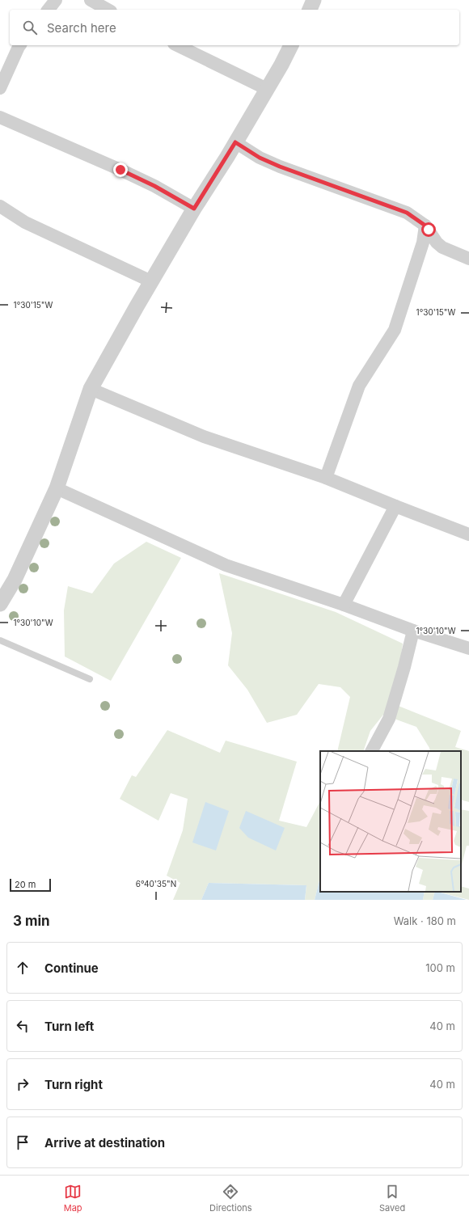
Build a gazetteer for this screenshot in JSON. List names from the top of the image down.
{
  "scale_bar": "20 m",
  "page": {
    "search": "Search here",
    "scale": "20 m",
    "heading": ["3 min", "Walk · 180 m"],
    "list": [
      ["Continue", "100 m"],
      ["Turn left", "40 m"],
      ["Turn right", "40 m"],
      "Arrive at destination"
    ],
    "nav": ["Map", "Directions", "Saved"]
  },
  "coordinates": ["1°30'15\"W", "1°30'10\"W", "6°40'35\"N"]
}
